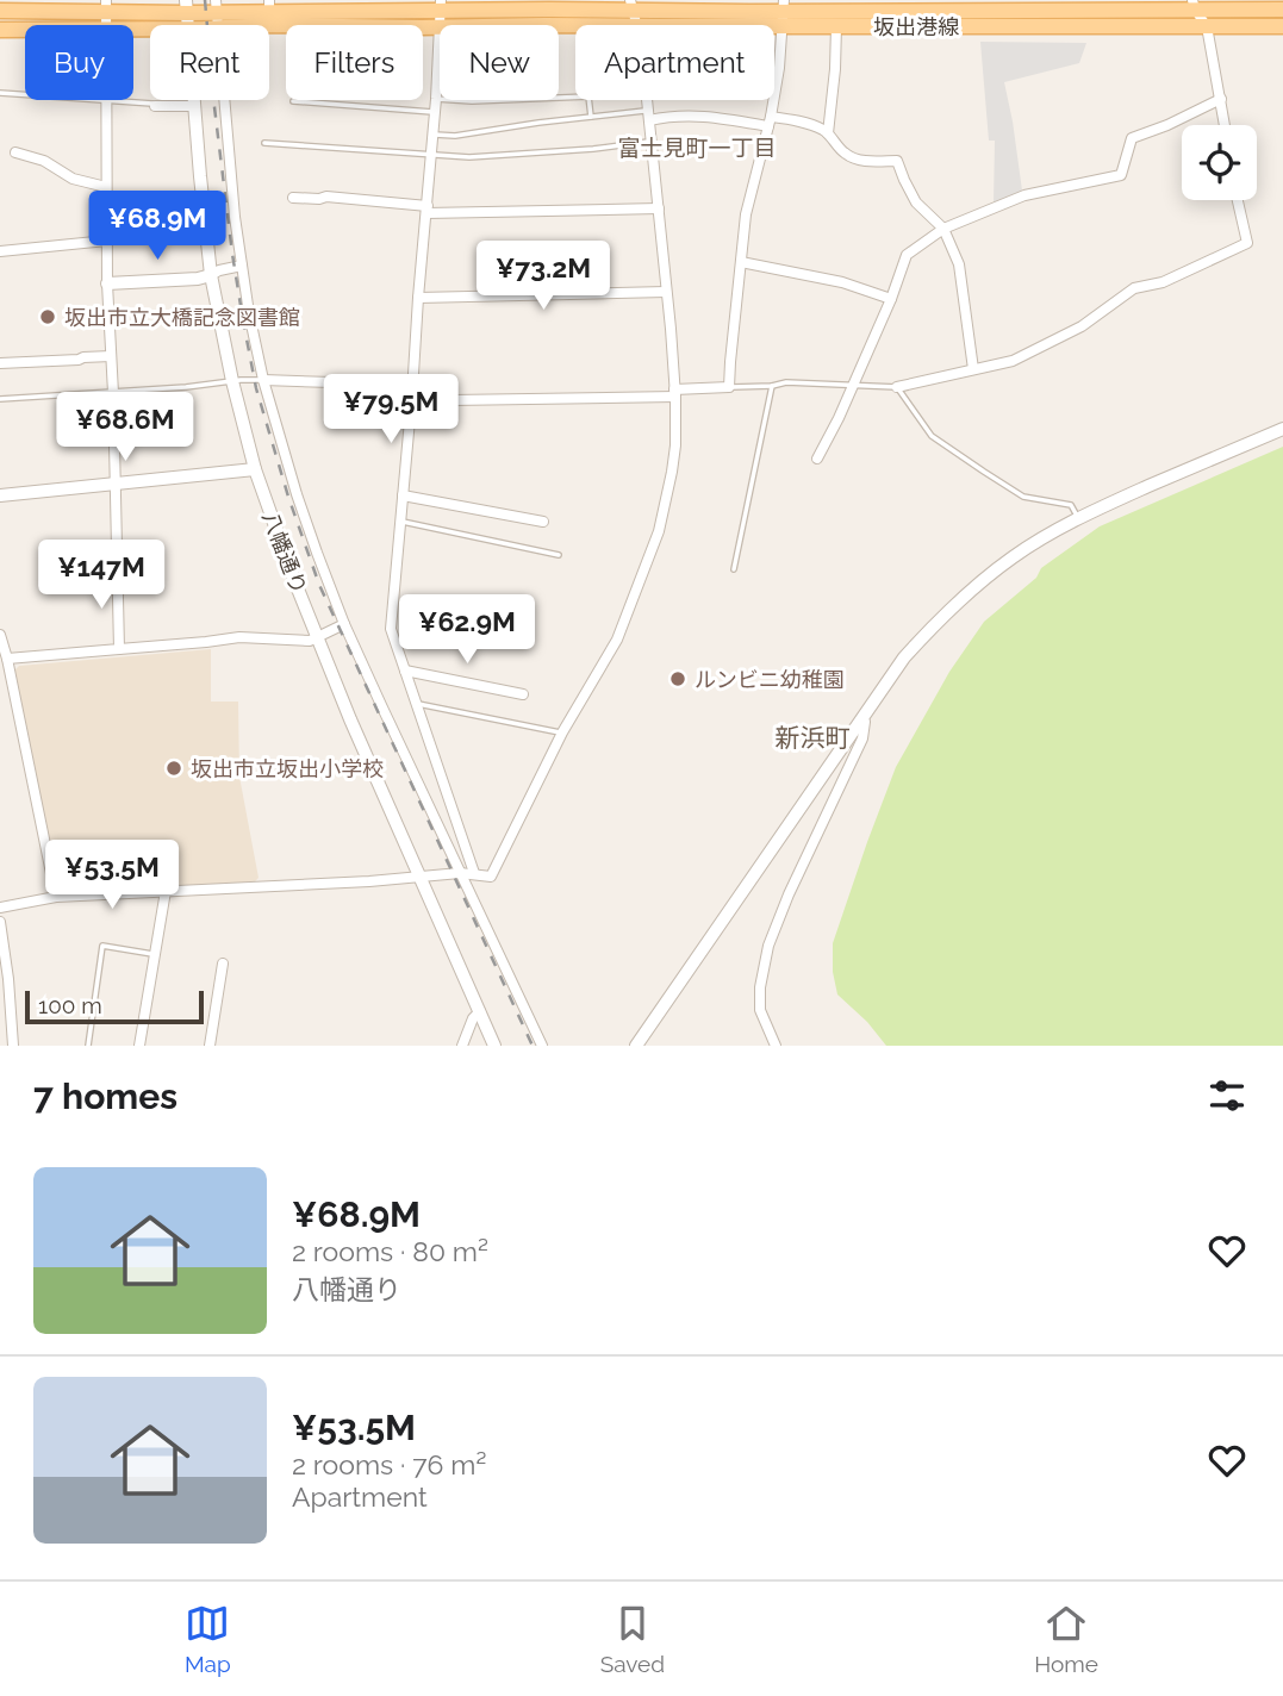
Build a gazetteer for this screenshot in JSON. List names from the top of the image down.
{
  "streets": {
    "main road": ["坂出港線"],
    "street": ["八幡通り"]
  },
  "crossings": [
    ["坂出港線", "八幡通り"]
  ],
  "districts": ["富士見町一丁目", "新浜町"],
  "places": ["坂出市立大橋記念図書館", "ルンビニ幼稚園", "坂出市立坂出小学校"],
  "scale_bar": "100 m",
  "page": {
    "chip": [
      "Buy",
      "Rent",
      "Filters",
      "New",
      "Apartment"
    ],
    "price": [
      "¥68.9M",
      "¥73.2M",
      "¥79.5M",
      "¥68.6M",
      "¥147M",
      "¥62.9M",
      "¥53.5M"
    ],
    "scale": "100 m",
    "heading": "7 homes",
    "list": [
      {
        "name": "¥68.9M",
        "note": "2 rooms · 80 m² · 八幡通り"
      },
      {
        "name": "¥53.5M",
        "note": "2 rooms · 76 m² · Apartment"
      }
    ],
    "tabs": ["Map", "Saved", "Home"]
  }
}
